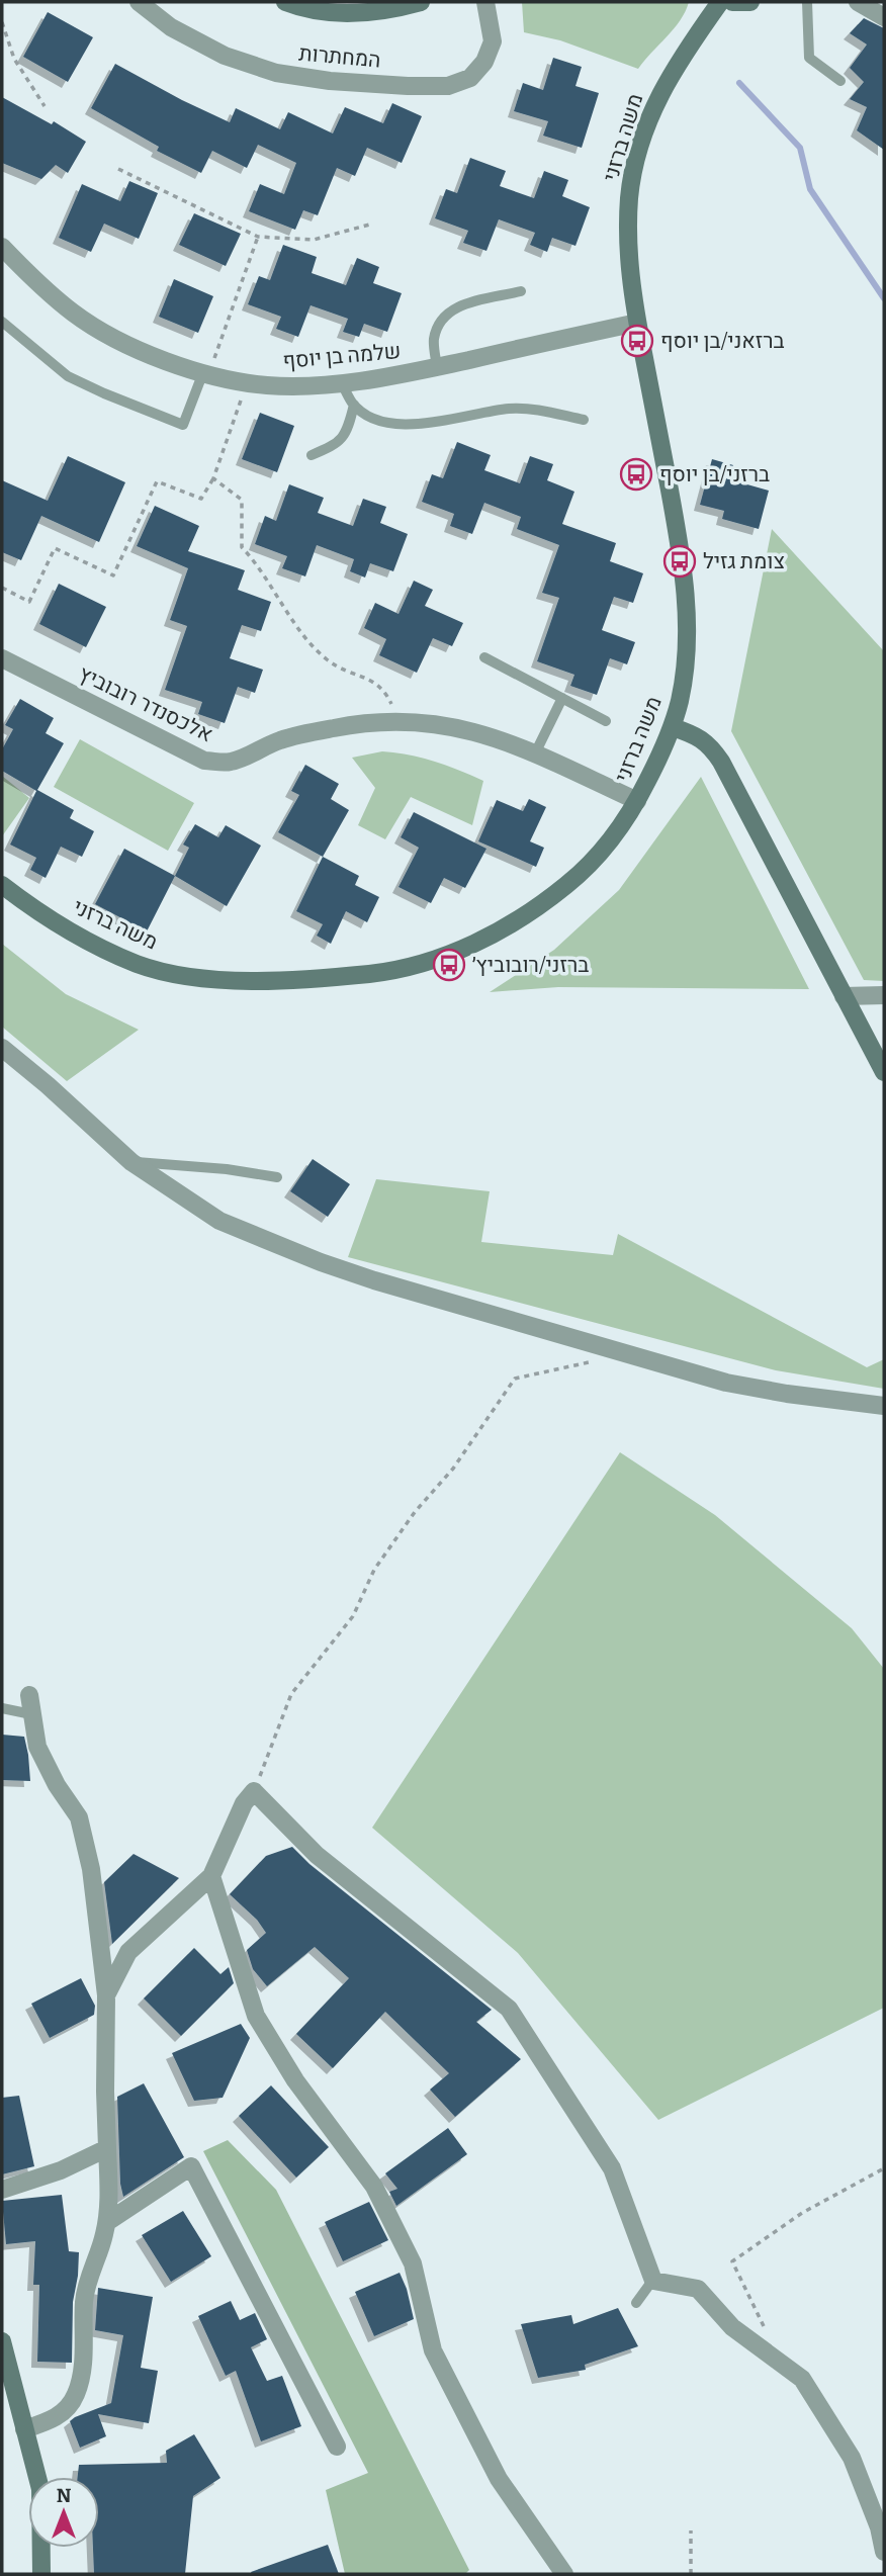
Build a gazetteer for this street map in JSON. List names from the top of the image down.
{
  "streets": {
    "street": [
      "המחתרות",
      "משה ברזני",
      "שלמה בן יוסף",
      "אלכסנדר רובוביץ"
    ]
  },
  "crossings": [
    ["משה ברזני", "שלמה בן יוסף"],
    ["משה ברזני", "אלכסנדר רובוביץ"]
  ],
  "places": {
    "bus stop": [
      "ברזאני/בן יוסף",
      "ברזני/בן יוסף",
      "צומת גזיל",
      "ברזני/רובוביץ׳"
    ]
  },
  "north": "top"
}
